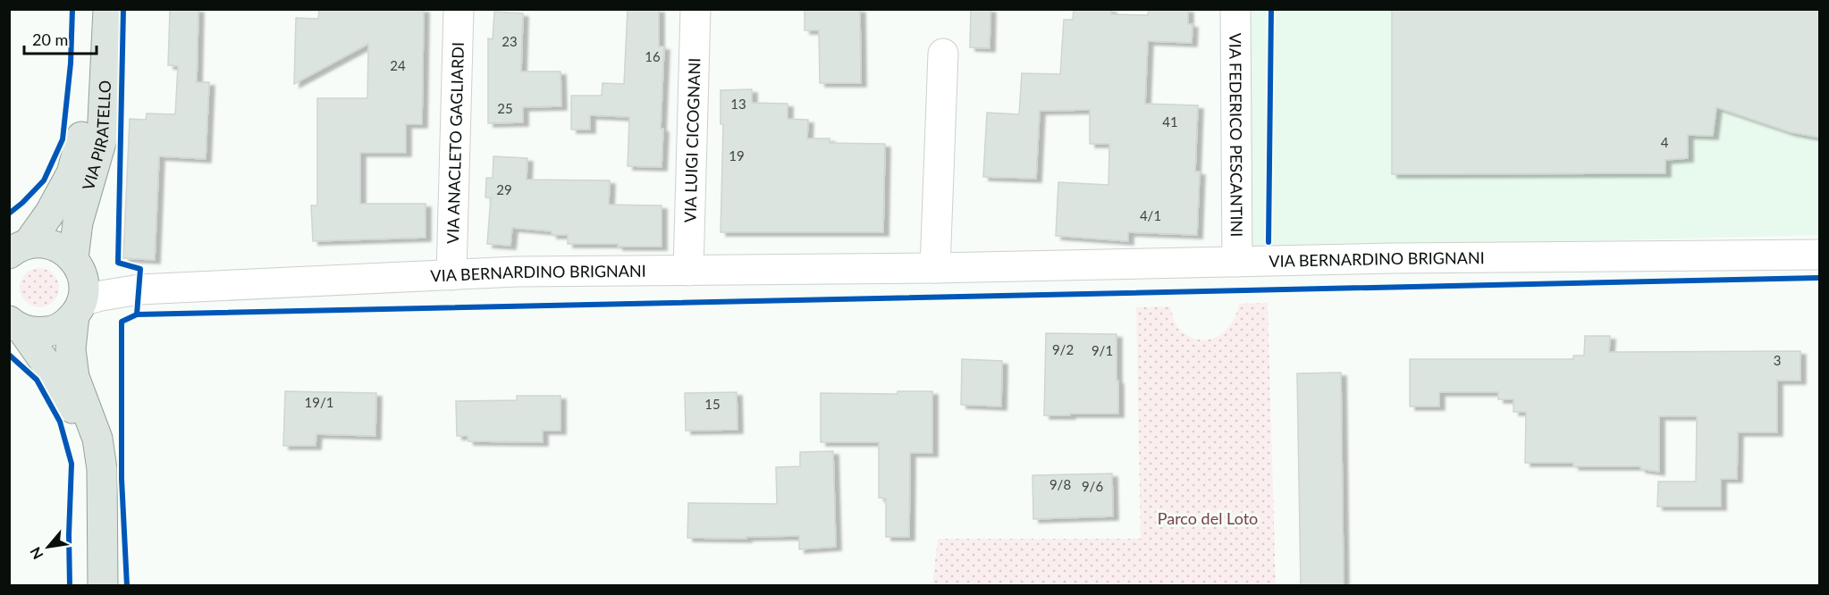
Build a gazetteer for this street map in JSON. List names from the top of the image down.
{
  "streets": {
    "main road": ["VIA PIRATELLO"],
    "street": [
      "VIA FEDERICO PESCANTINI",
      "VIA LUIGI CICOGNANI",
      "VIA ANACLETO GAGLIARDI",
      "VIA BERNARDINO BRIGNANI"
    ]
  },
  "crossings": [
    ["VIA PIRATELLO", "VIA BERNARDINO BRIGNANI"],
    ["VIA FEDERICO PESCANTINI", "VIA BERNARDINO BRIGNANI"],
    ["VIA LUIGI CICOGNANI", "VIA BERNARDINO BRIGNANI"],
    ["VIA ANACLETO GAGLIARDI", "VIA BERNARDINO BRIGNANI"]
  ],
  "parks": ["Parco del Loto"],
  "house_numbers": [
    "23",
    "16",
    "24",
    "13",
    "25",
    "41",
    "4",
    "19",
    "29",
    "4/1",
    "9/2",
    "9/1",
    "3",
    "19/1",
    "15",
    "9/8",
    "9/6"
  ],
  "scale_bar": "20 m",
  "north": "bottom left"
}
